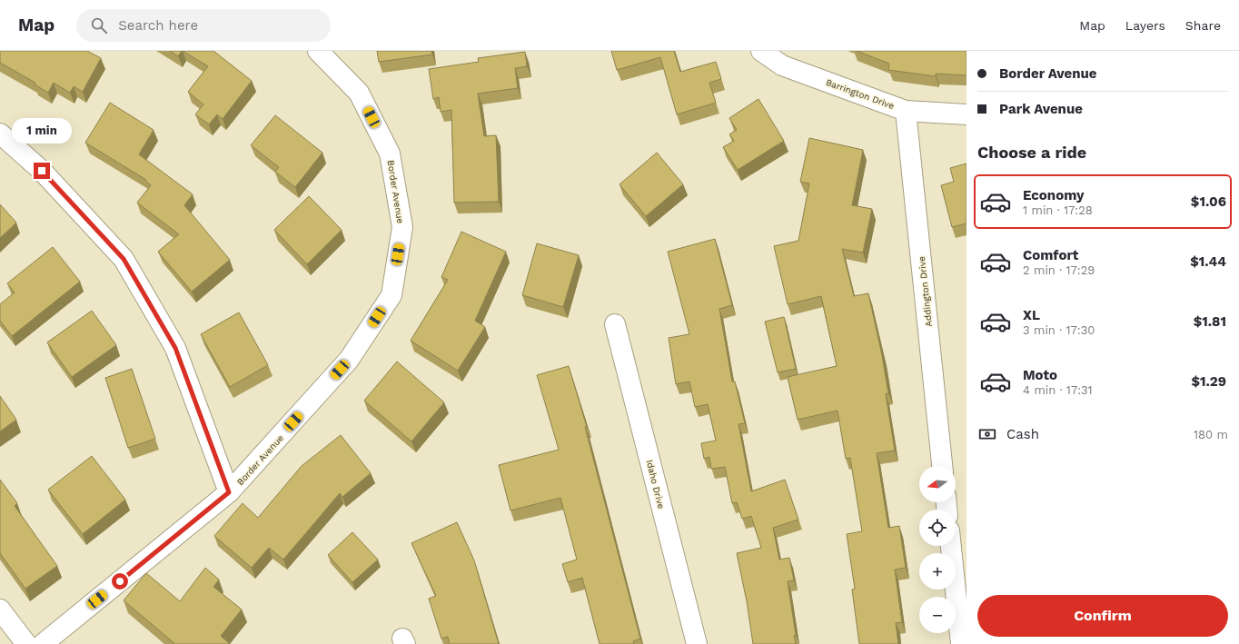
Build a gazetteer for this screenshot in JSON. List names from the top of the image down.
{
  "streets": {
    "street": [
      "Barrington Drive",
      "Border Avenue",
      "Addington Drive",
      "Idaho Drive"
    ]
  },
  "crossings": [
    ["Barrington Drive", "Addington Drive"]
  ],
  "north": "left",
  "page": {
    "header": "Map",
    "search": "Search here",
    "nav": ["Map", "Layers", "Share"],
    "banner": ["Border Avenue", "Park Avenue"],
    "bubble": "1 min",
    "heading": "Choose a ride",
    "list": [
      {
        "name": "Economy",
        "note": "1 min · 17:28",
        "value": "$1.06"
      },
      {
        "name": "Comfort",
        "note": "2 min · 17:29",
        "value": "$1.44"
      },
      {
        "name": "XL",
        "note": "3 min · 17:30",
        "value": "$1.81"
      },
      {
        "name": "Moto",
        "note": "4 min · 17:31",
        "value": "$1.29"
      }
    ],
    "pay": ["Cash", "180 m"],
    "map_buttons": ["+", "−"],
    "buttons": "Confirm"
  }
}
